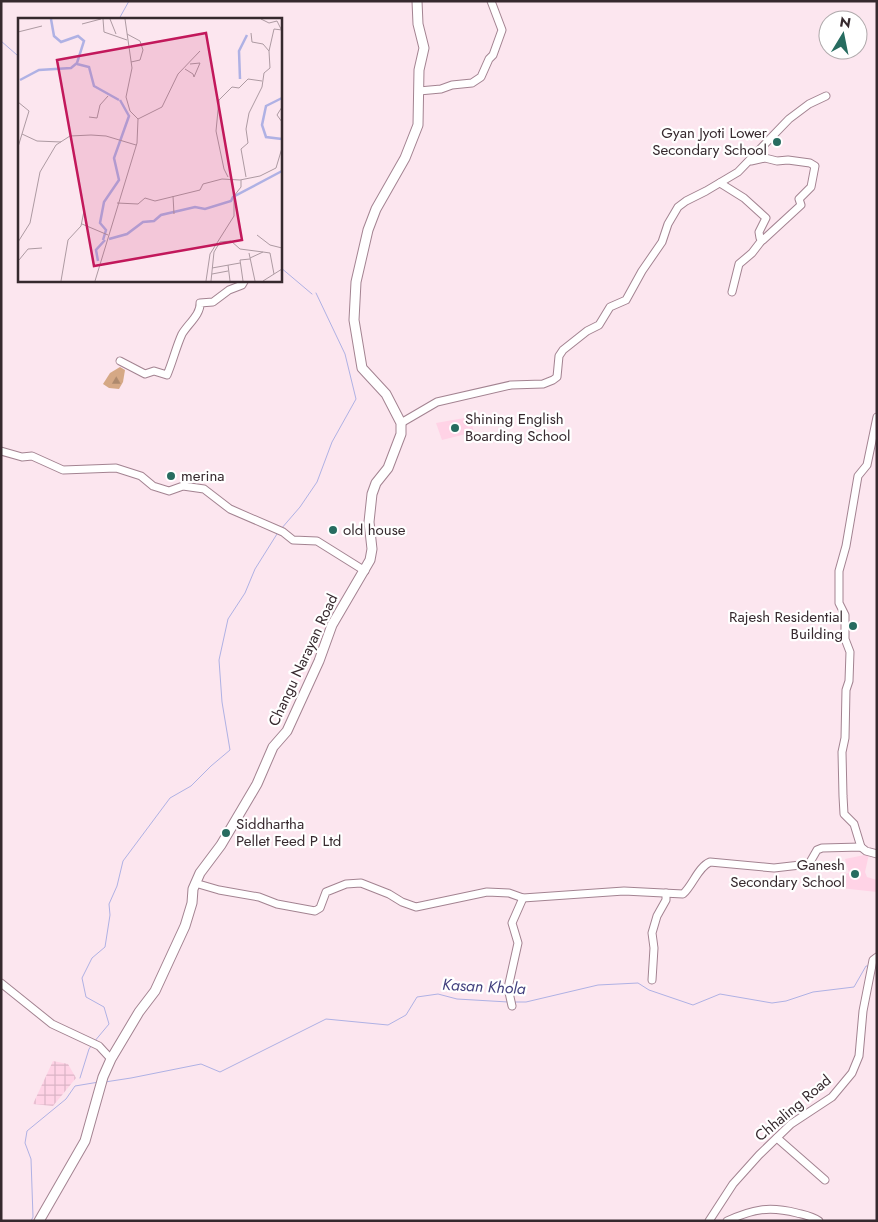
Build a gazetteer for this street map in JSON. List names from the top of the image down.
{
  "streets": {
    "main road": ["Changu Narayan Road"],
    "street": ["Chhaling Road"]
  },
  "water": ["Kasan Khola"],
  "places": [
    "Gyan Jyoti Lower Secondary School",
    "Shining English Boarding School",
    "merina",
    "old house",
    "Rajesh Residential Building",
    "Siddhartha Pellet Feed P Ltd",
    "Ganesh Secondary School"
  ],
  "north": "top"
}
